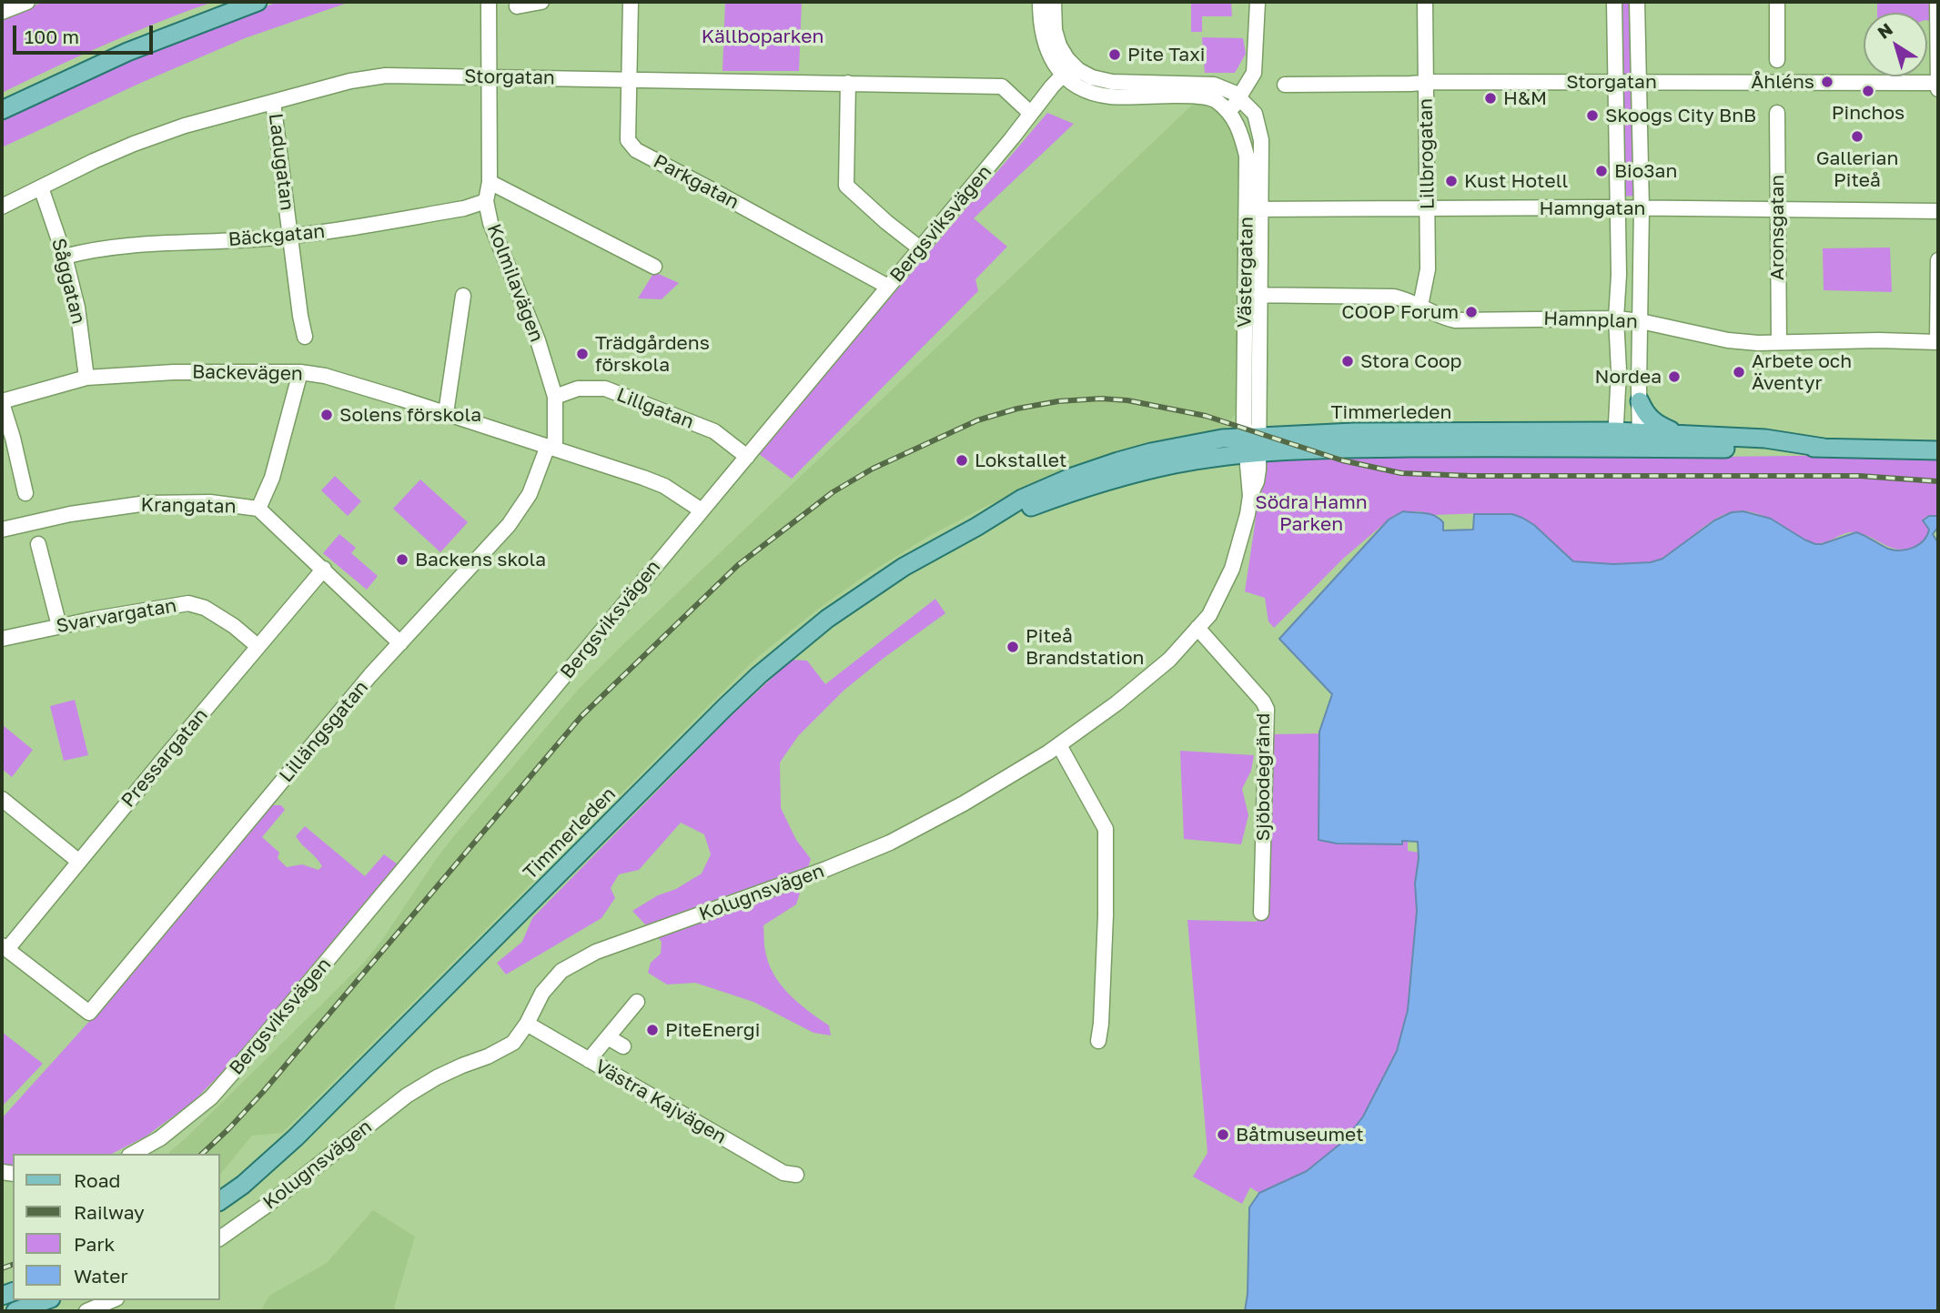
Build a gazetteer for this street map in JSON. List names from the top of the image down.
{
  "streets": {
    "main road": ["Timmerleden"],
    "street": [
      "Storgatan",
      "Lillbrogatan",
      "Ladugatan",
      "Parkgatan",
      "Hamngatan",
      "Bergsviksvägen",
      "Aronsgatan",
      "Bäckgatan",
      "Västergatan",
      "Såggatan",
      "Kolmilavägen",
      "Hamnplan",
      "Backevägen",
      "Lillgatan",
      "Krangatan",
      "Svarvargatan",
      "Lillängsgatan",
      "Pressargatan",
      "Sjöbodegränd",
      "Kolugnsvägen",
      "Västra Kajvägen"
    ]
  },
  "crossings": [
    ["Storgatan", "Lillbrogatan"],
    ["Storgatan", "Ladugatan"],
    ["Storgatan", "Parkgatan"],
    ["Storgatan", "Bergsviksvägen"],
    ["Storgatan", "Såggatan"],
    ["Storgatan", "Kolmilavägen"],
    ["Lillbrogatan", "Hamngatan"],
    ["Lillbrogatan", "Hamnplan"],
    ["Ladugatan", "Bäckgatan"],
    ["Parkgatan", "Bergsviksvägen"],
    ["Hamngatan", "Aronsgatan"],
    ["Hamngatan", "Västergatan"],
    ["Bergsviksvägen", "Backevägen"],
    ["Bergsviksvägen", "Lillgatan"],
    ["Aronsgatan", "Hamnplan"],
    ["Bäckgatan", "Såggatan"],
    ["Bäckgatan", "Kolmilavägen"],
    ["Västergatan", "Hamnplan"],
    ["Västergatan", "Timmerleden"],
    ["Västergatan", "Kolugnsvägen"],
    ["Såggatan", "Backevägen"],
    ["Kolmilavägen", "Backevägen"],
    ["Kolmilavägen", "Lillgatan"],
    ["Kolmilavägen", "Lillängsgatan"],
    ["Backevägen", "Lillängsgatan"],
    ["Timmerleden", "Kolugnsvägen"],
    ["Krangatan", "Lillängsgatan"],
    ["Krangatan", "Pressargatan"],
    ["Svarvargatan", "Pressargatan"],
    ["Lillängsgatan", "Pressargatan"],
    ["Sjöbodegränd", "Kolugnsvägen"],
    ["Kolugnsvägen", "Västra Kajvägen"]
  ],
  "parks": ["Källboparken", "Södra Hamn Parken"],
  "places": [
    "Pite Taxi",
    "Åhléns",
    "Pinchos",
    "H&M",
    "Skoogs City BnB",
    "Gallerian Piteå",
    "Bio3an",
    "Kust Hotell",
    "COOP Forum",
    "Trädgårdens förskola",
    "Stora Coop",
    "Arbete och Äventyr",
    "Nordea",
    "Solens förskola",
    "Lokstallet",
    "Backens skola",
    "Piteå Brandstation",
    "PiteEnergi",
    "Båtmuseumet"
  ],
  "legend": [
    "Road",
    "Railway",
    "Park",
    "Water"
  ],
  "scale_bar": "100 m",
  "north": "top left"
}
